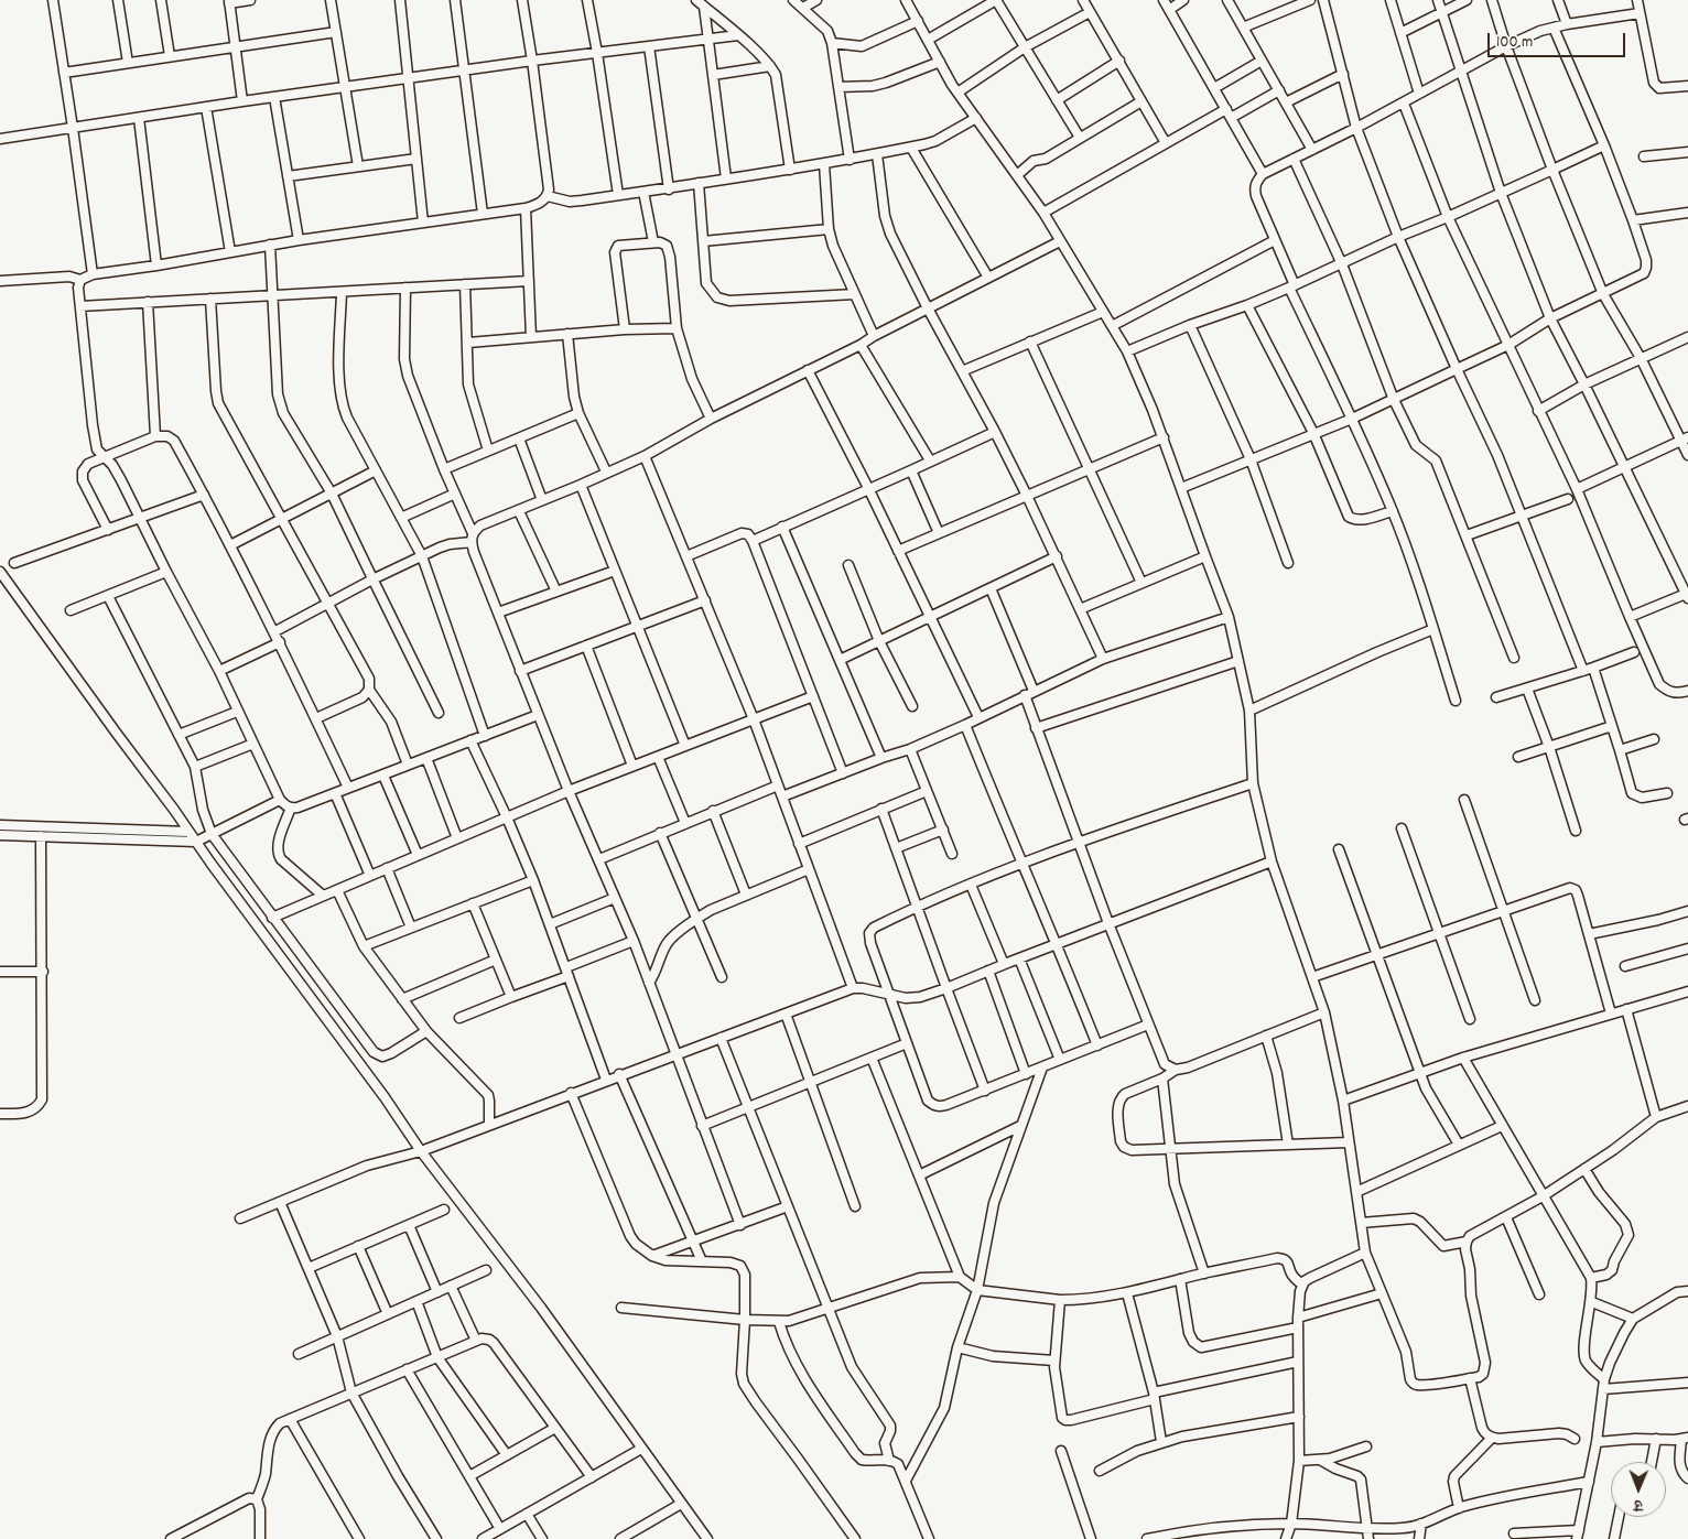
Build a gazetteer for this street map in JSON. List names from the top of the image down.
{
  "scale_bar": "100 m",
  "north": "bottom"
}
